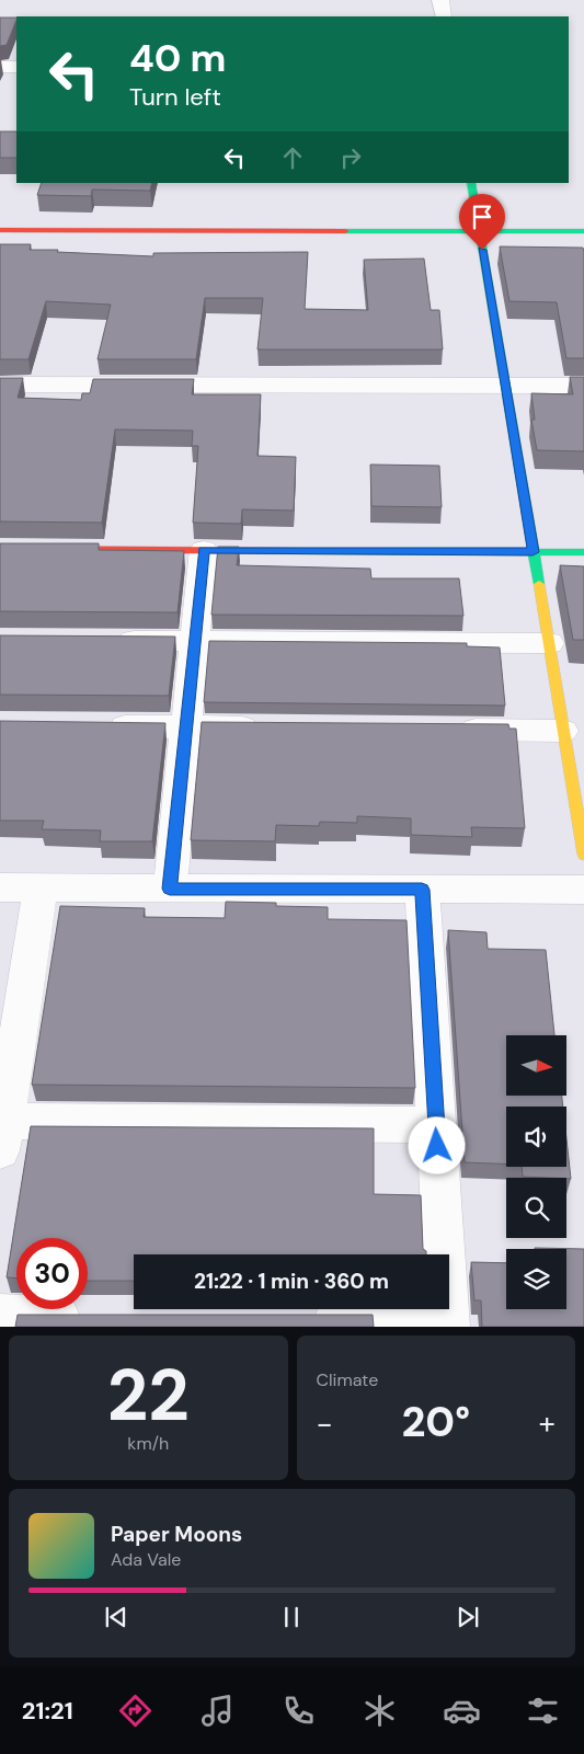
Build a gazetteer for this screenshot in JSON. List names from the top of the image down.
{
  "north": "right",
  "page": {
    "turn": ["40 m", "Turn left"],
    "limit": "30",
    "trip": "21:22 · 1 min · 360 m",
    "tile": [
      ["22", "km/h"],
      "Climate"
    ],
    "heat": ["−", "20°", "+"],
    "song": ["Paper Moons", "Ada Vale"],
    "tabs": "21:21"
  }
}
